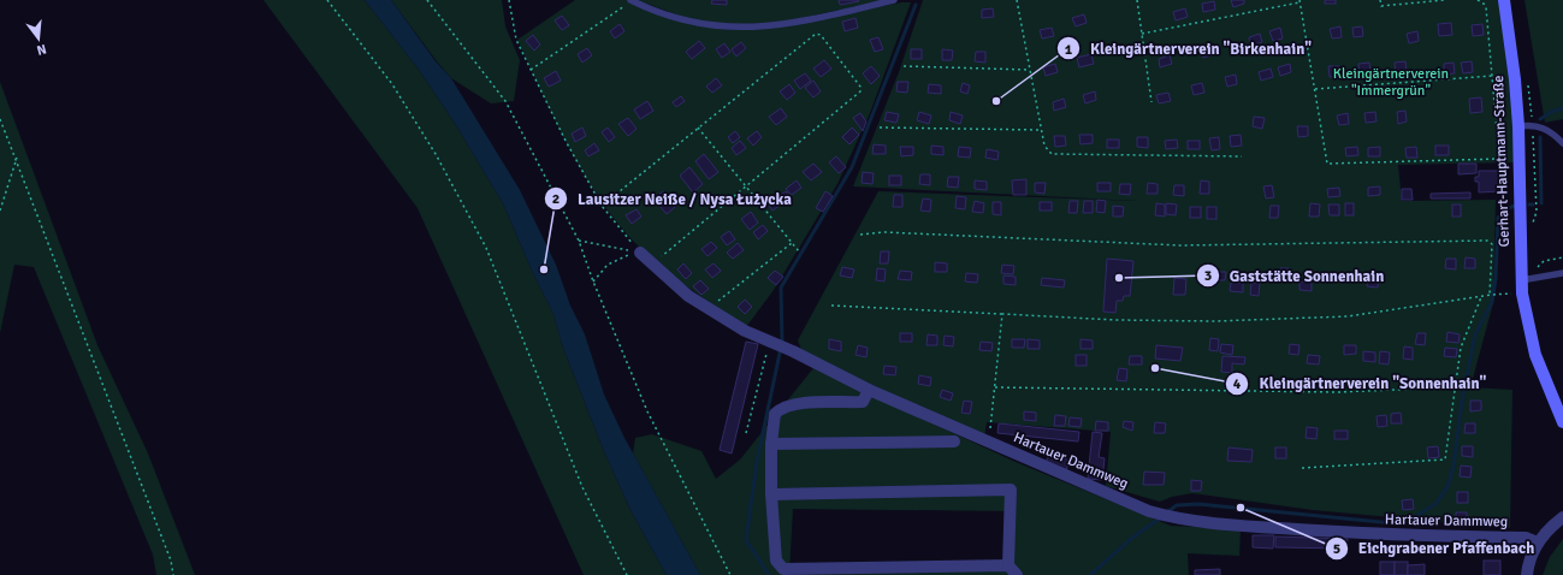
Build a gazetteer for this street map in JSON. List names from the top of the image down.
{
  "streets": {
    "main road": ["Gerhart-Hauptmann-Straße"],
    "street": ["Hartauer Dammweg"]
  },
  "parks": ["Kleingärtnerverein \"Immergrün\""],
  "places": [
    "Kleingärtnerverein \"Birkenhain\"",
    "Lausitzer Neiße / Nysa Łużycka",
    "Gaststätte Sonnenhain",
    "Kleingärtnerverein \"Sonnenhain\"",
    "Eichgrabener Pfaffenbach"
  ],
  "north": "bottom"
}
